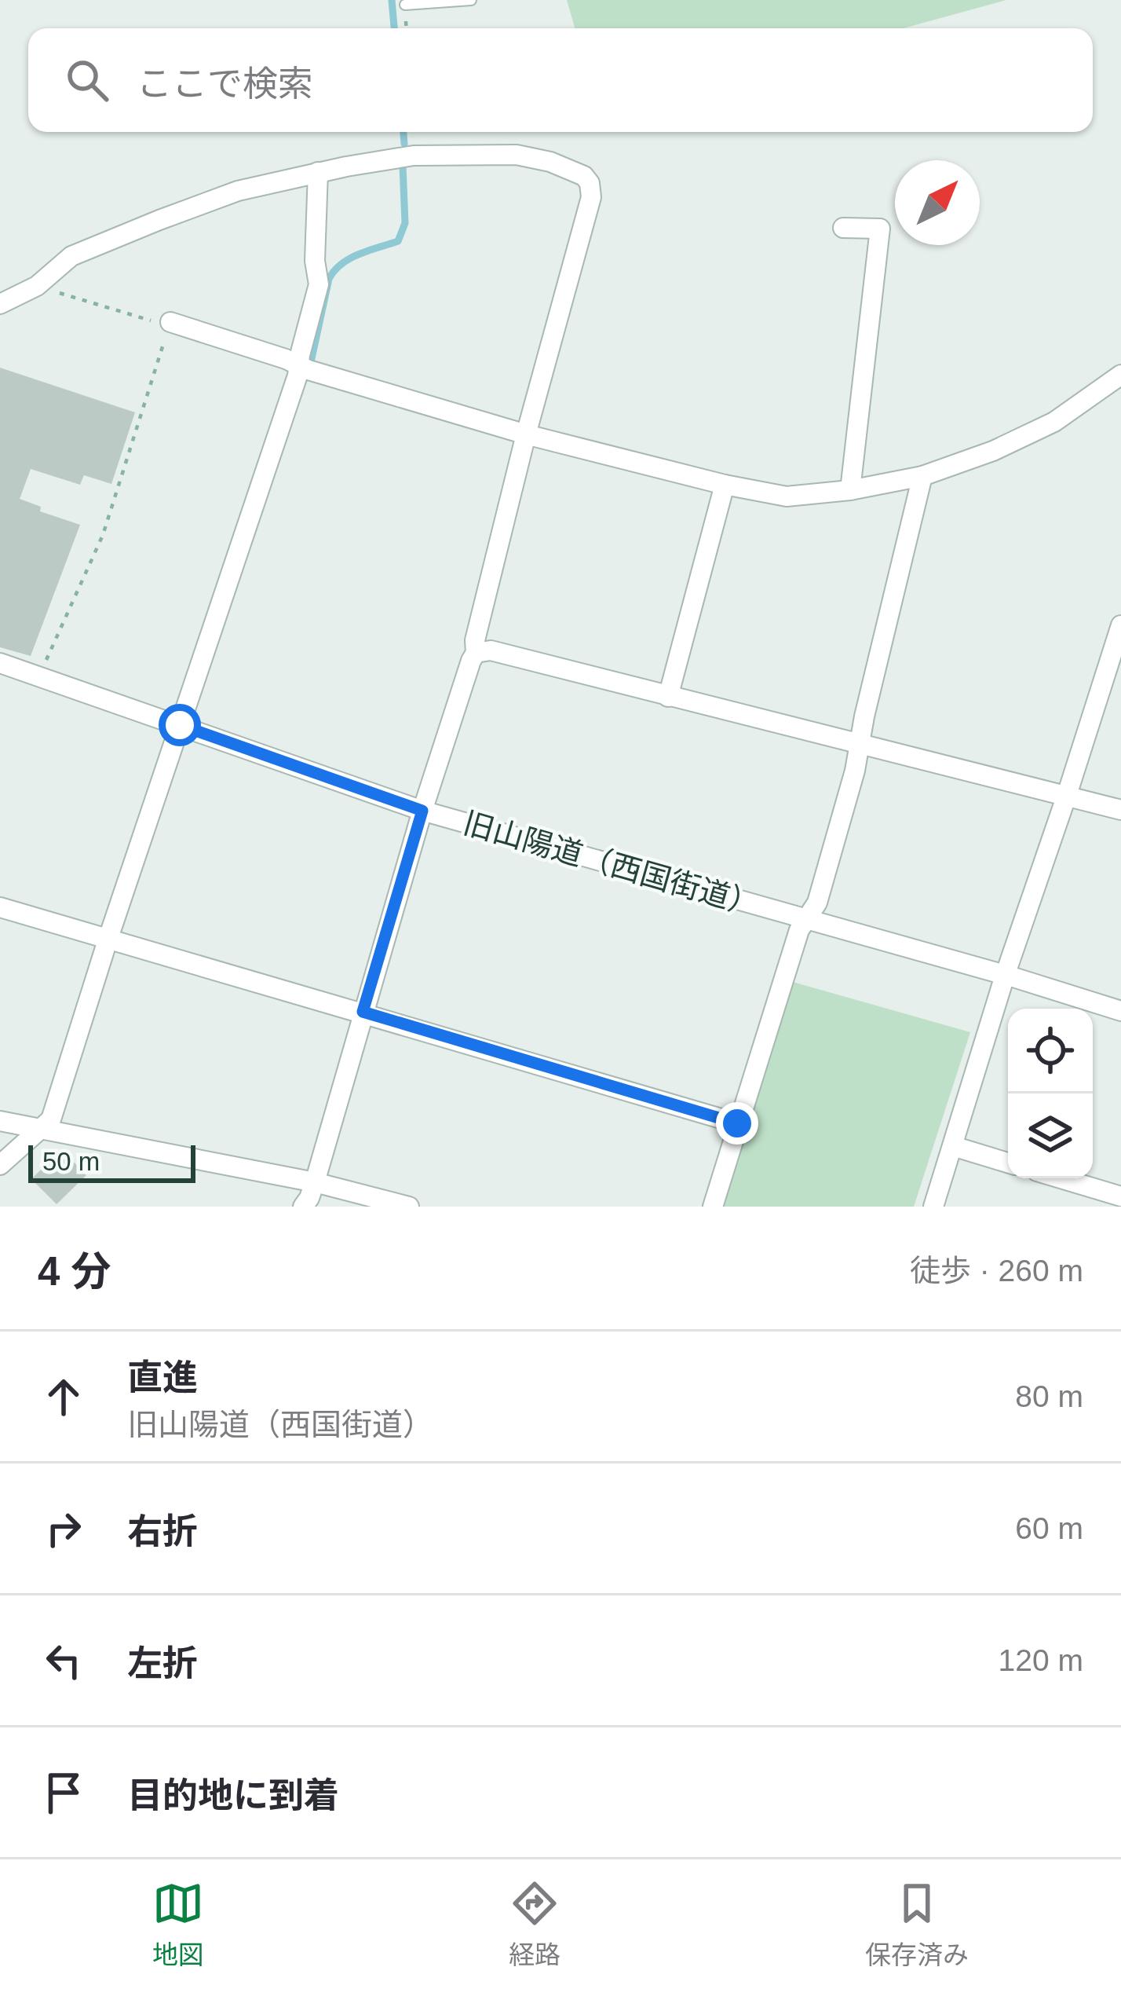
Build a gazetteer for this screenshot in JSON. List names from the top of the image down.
{
  "streets": {
    "street": ["旧山陽道（西国街道）"]
  },
  "scale_bar": "50 m",
  "north": "top right",
  "page": {
    "search": "ここで検索",
    "scale": "50 m",
    "heading": ["4 分", "徒歩 · 260 m"],
    "list": [
      ["直進", "旧山陽道（西国街道）", "80 m"],
      ["右折", "60 m"],
      ["左折", "120 m"],
      "目的地に到着"
    ],
    "nav": ["地図", "経路", "保存済み"]
  }
}
